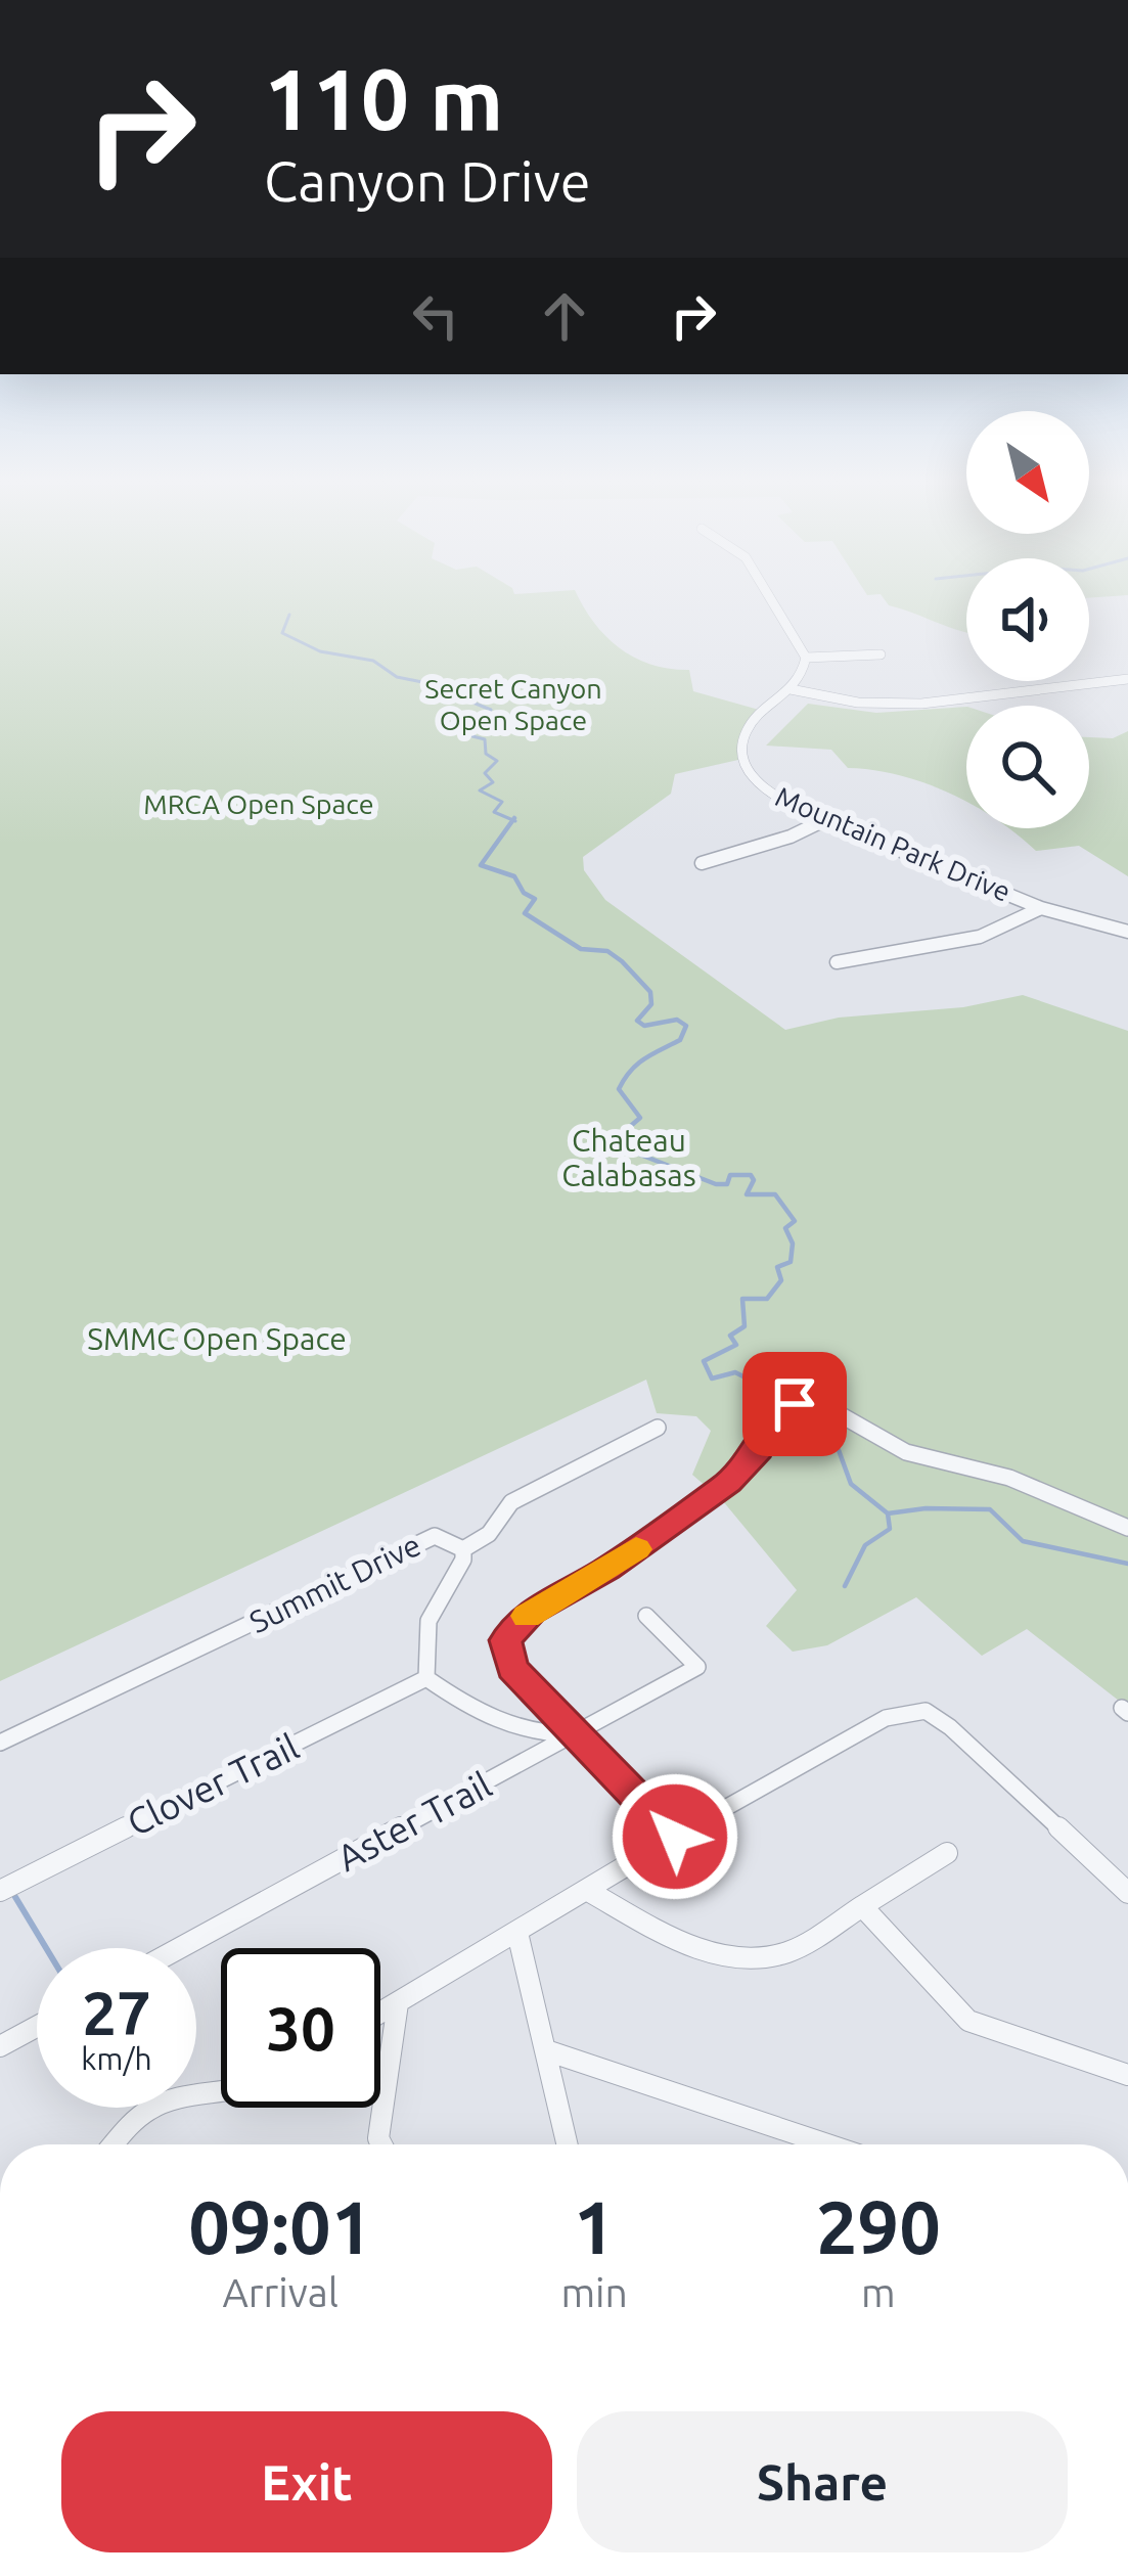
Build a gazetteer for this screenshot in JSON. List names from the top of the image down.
{
  "streets": {
    "street": [
      "Mountain Park Drive",
      "Summit Drive",
      "Clover Trail",
      "Aster Trail"
    ]
  },
  "crossings": [
    ["Summit Drive", "Clover Trail"]
  ],
  "parks": [
    "Secret Canyon Open Space",
    "MRCA Open Space",
    "Chateau Calabasas",
    "SMMC Open Space"
  ],
  "north": "bottom right",
  "page": {
    "turn": ["110 m", "Canyon Drive"],
    "speed": "27 km/h",
    "limit": "30",
    "eta": [
      "09:01",
      "Arrival",
      "1",
      "min",
      "290",
      "m"
    ],
    "buttons": ["Exit", "Share"]
  }
}
